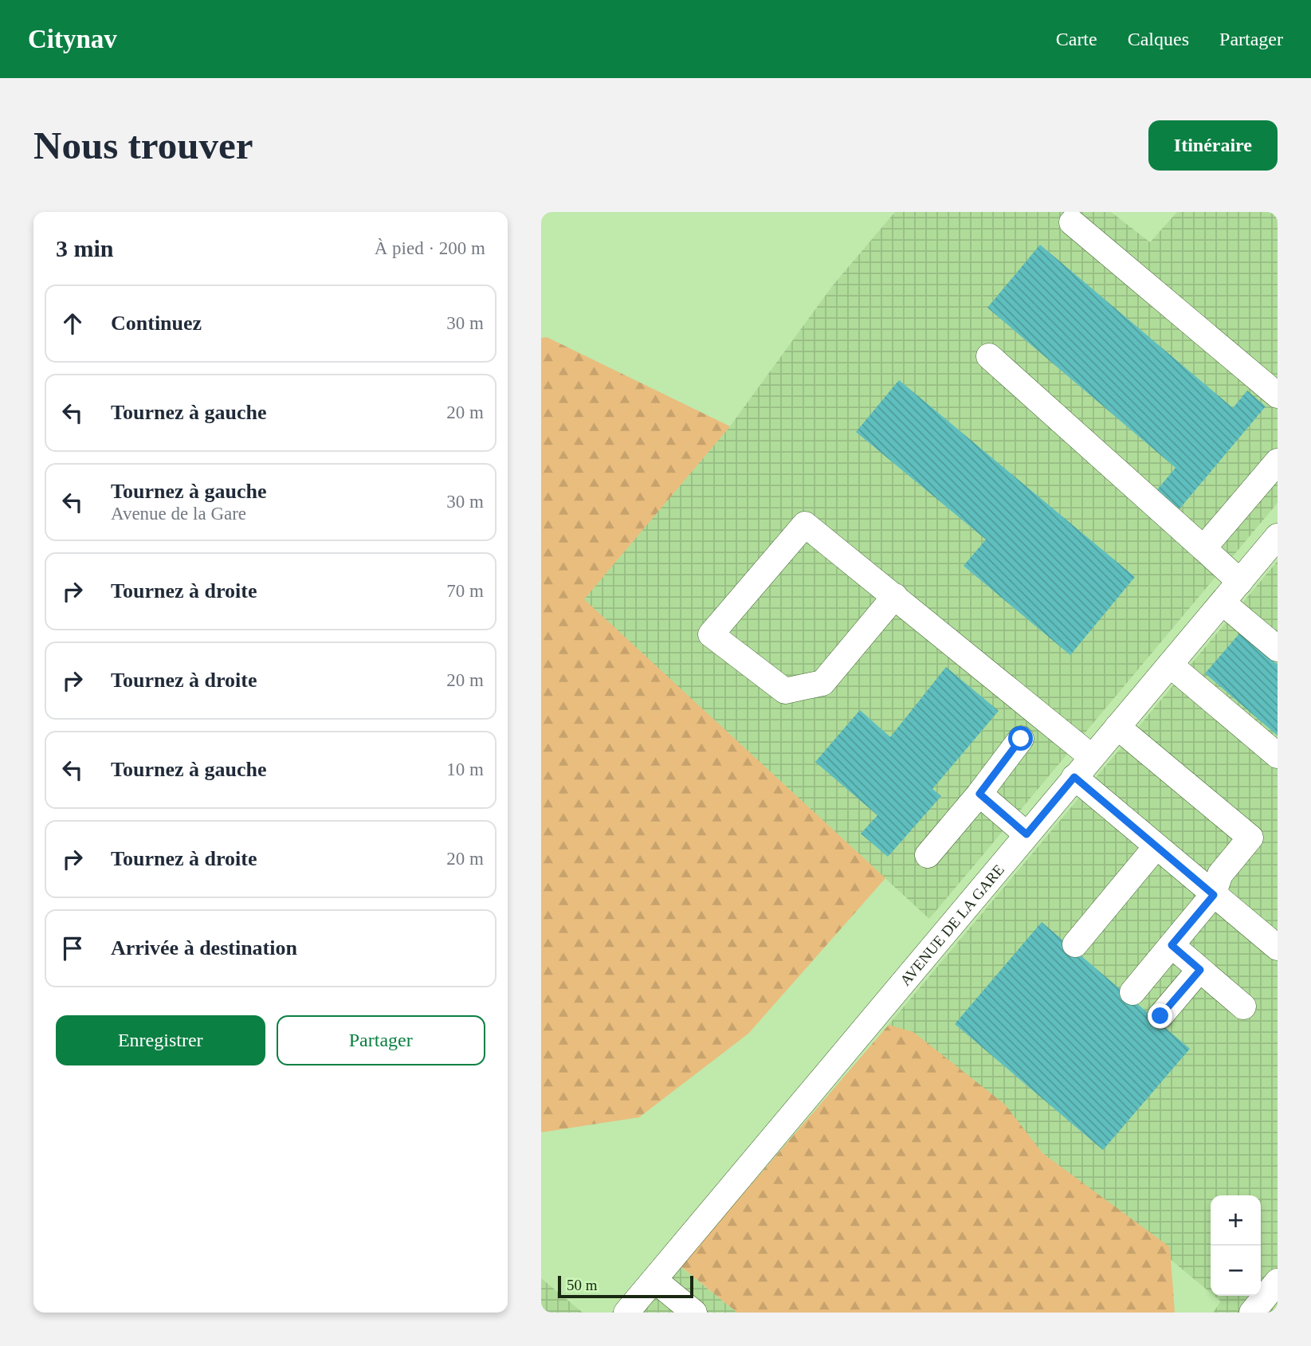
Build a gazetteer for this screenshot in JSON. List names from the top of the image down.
{
  "streets": {
    "street": ["AVENUE DE LA GARE"]
  },
  "scale_bar": "50 m",
  "page": {
    "header": "Citynav",
    "nav": ["Carte", "Calques", "Partager"],
    "buttons": [
      "Itinéraire",
      ["Enregistrer", "Partager"]
    ],
    "title": "Nous trouver",
    "heading": ["3 min", "À pied · 200 m"],
    "list": [
      ["Continuez", "30 m"],
      ["Tournez à gauche", "20 m"],
      ["Tournez à gauche", "Avenue de la Gare", "30 m"],
      ["Tournez à droite", "70 m"],
      ["Tournez à droite", "20 m"],
      ["Tournez à gauche", "10 m"],
      ["Tournez à droite", "20 m"],
      "Arrivée à destination"
    ],
    "map_buttons": ["+", "−"],
    "scale": "50 m"
  }
}
